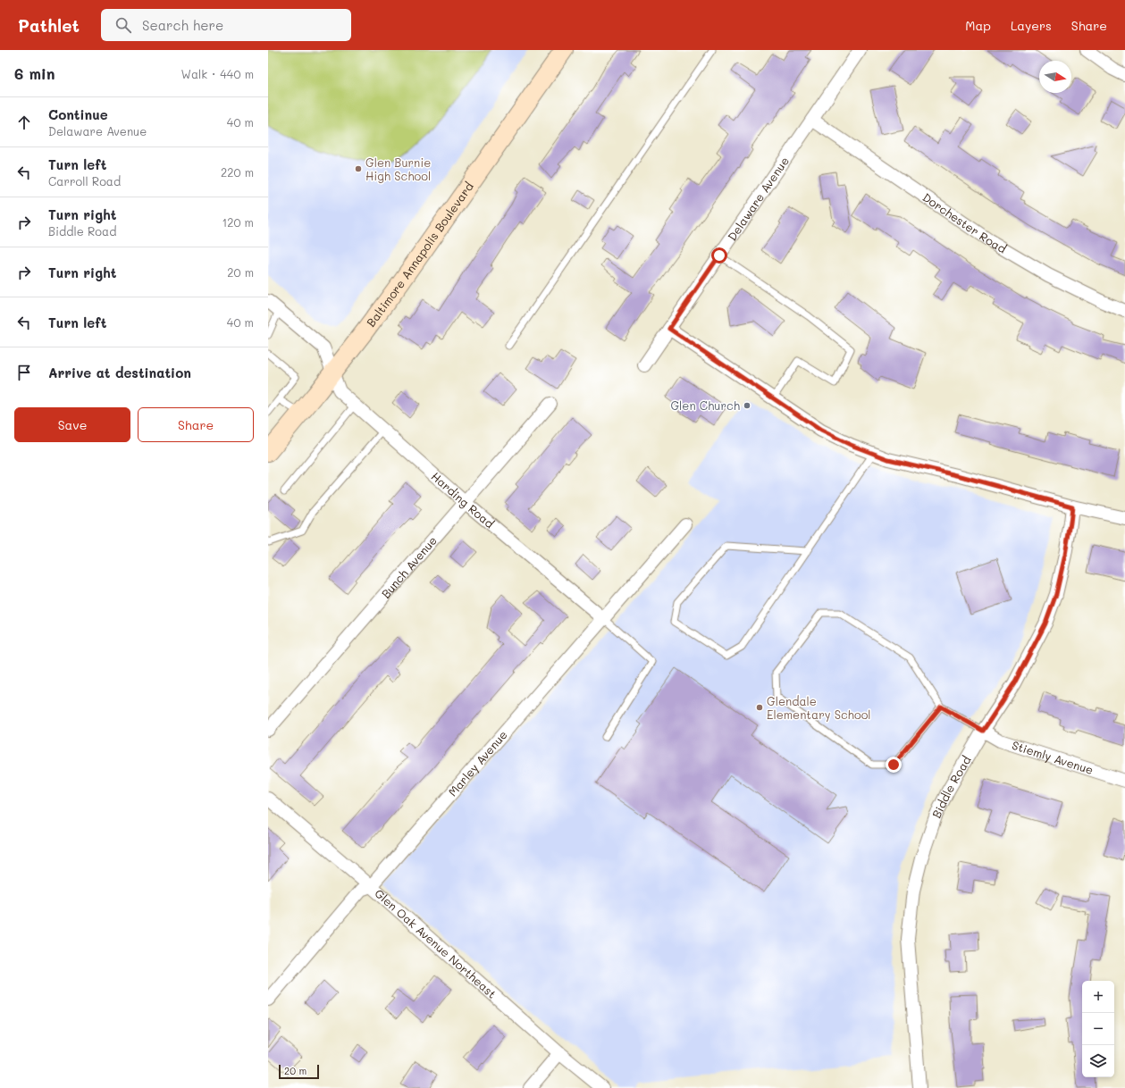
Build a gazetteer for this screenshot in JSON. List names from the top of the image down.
{
  "streets": {
    "main road": ["Baltimore Annapolis Boulevard"],
    "street": [
      "Delaware Avenue",
      "Dorchester Road",
      "Harding Road",
      "Bunch Avenue",
      "Stiemly Avenue",
      "Marley Avenue",
      "Biddle Road",
      "Glen Oak Avenue Northeast"
    ]
  },
  "crossings": [
    ["Delaware Avenue", "Dorchester Road"],
    ["Baltimore Annapolis Boulevard", "Harding Road"],
    ["Harding Road", "Bunch Avenue"],
    ["Harding Road", "Marley Avenue"],
    ["Stiemly Avenue", "Biddle Road"],
    ["Marley Avenue", "Glen Oak Avenue Northeast"]
  ],
  "places": ["Glen Burnie High School", "Glen Church", "Glendale Elementary School"],
  "scale_bar": "20 m",
  "north": "right",
  "page": {
    "header": "Pathlet",
    "search": "Search here",
    "nav": ["Map", "Layers", "Share"],
    "heading": ["6 min", "Walk · 440 m"],
    "list": [
      ["Continue", "Delaware Avenue", "40 m"],
      ["Turn left", "Carroll Road", "220 m"],
      ["Turn right", "Biddle Road", "120 m"],
      ["Turn right", "20 m"],
      ["Turn left", "40 m"],
      "Arrive at destination"
    ],
    "buttons": ["Save", "Share"],
    "map_buttons": ["+", "−"],
    "scale": "20 m"
  }
}
